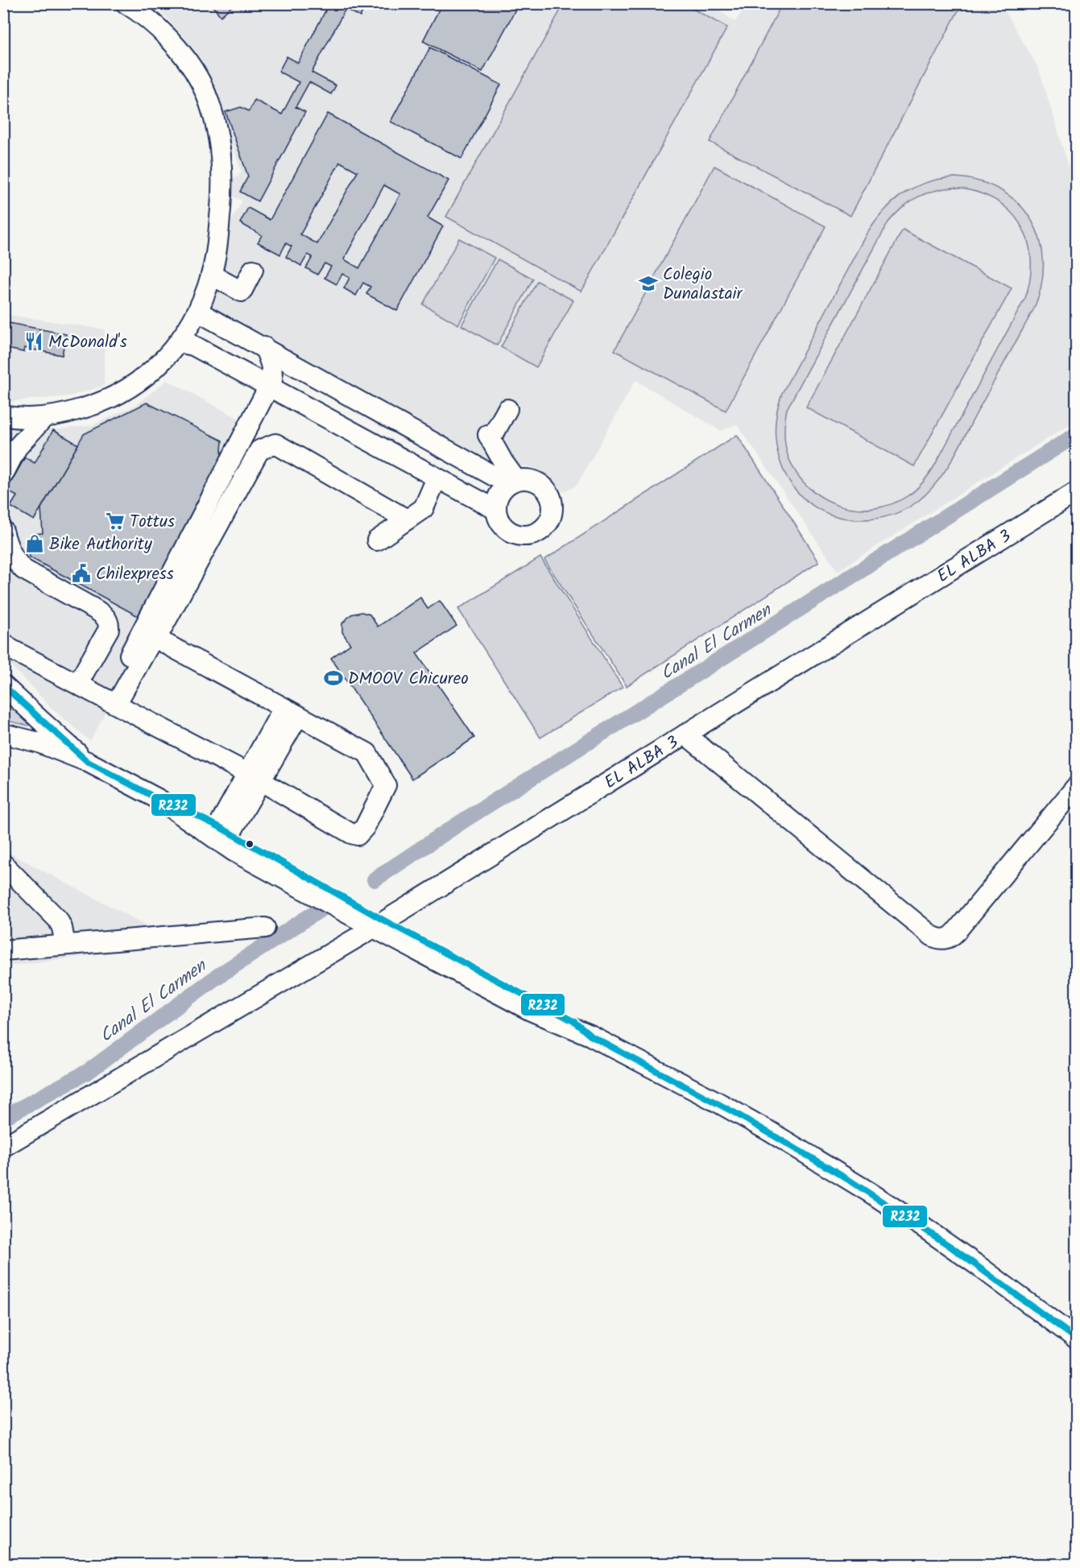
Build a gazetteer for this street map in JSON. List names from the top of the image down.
{
  "streets": {
    "street": ["EL ALBA 3"]
  },
  "water": ["Canal El Carmen"],
  "places": {
    "school or university": ["Colegio Dunalastair"],
    "restaurant": ["McDonald's"],
    "supermarket": ["Tottus"],
    "shop": ["Bike Authority"],
    "public building": ["Chilexpress"],
    "sports": ["DMOOV Chicureo"]
  },
  "lines": ["transit line R232"]
}
